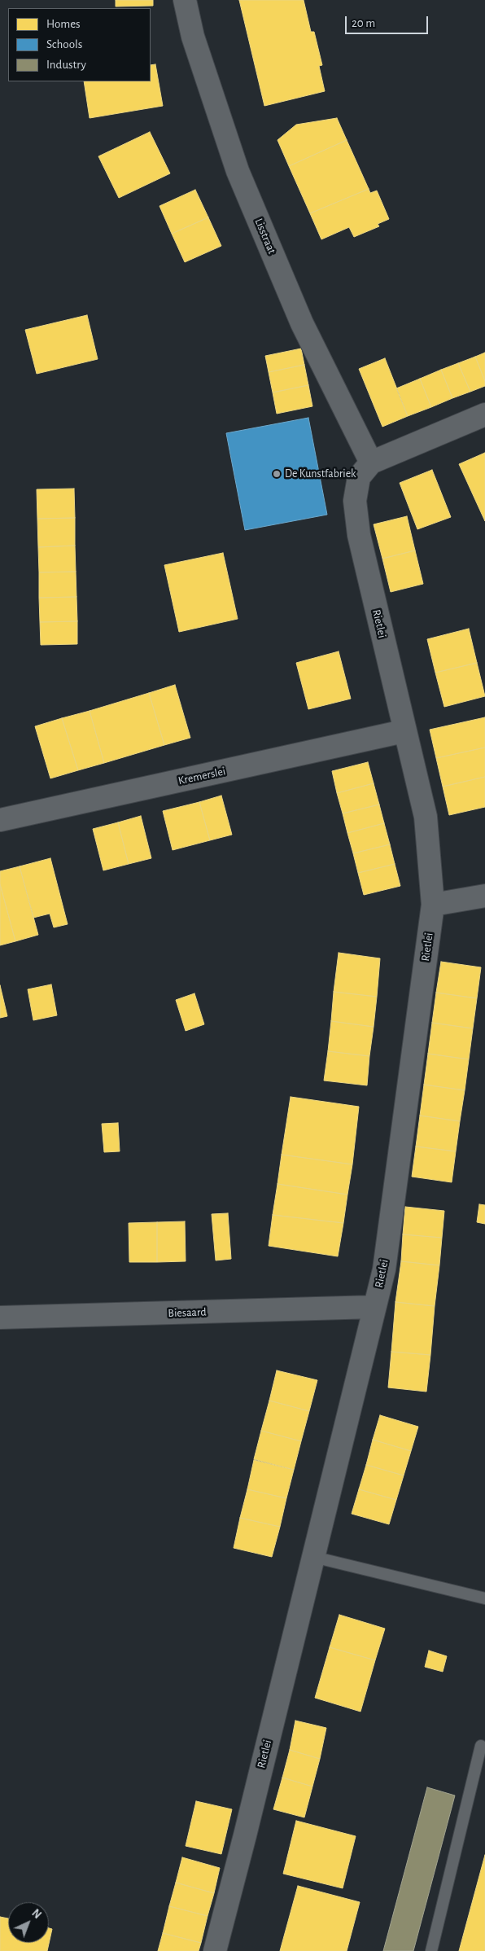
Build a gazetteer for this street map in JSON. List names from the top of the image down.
{
  "streets": {
    "street": [
      "Lisstraat",
      "Rietlei",
      "Kremerslei",
      "Biesaard"
    ]
  },
  "crossings": [
    ["Lisstraat", "Rietlei"],
    ["Rietlei", "Kremerslei"],
    ["Rietlei", "Biesaard"]
  ],
  "places": ["De Kunstfabriek"],
  "legend": ["Homes", "Schools", "Industry"],
  "scale_bar": "20 m",
  "north": "top right"
}
